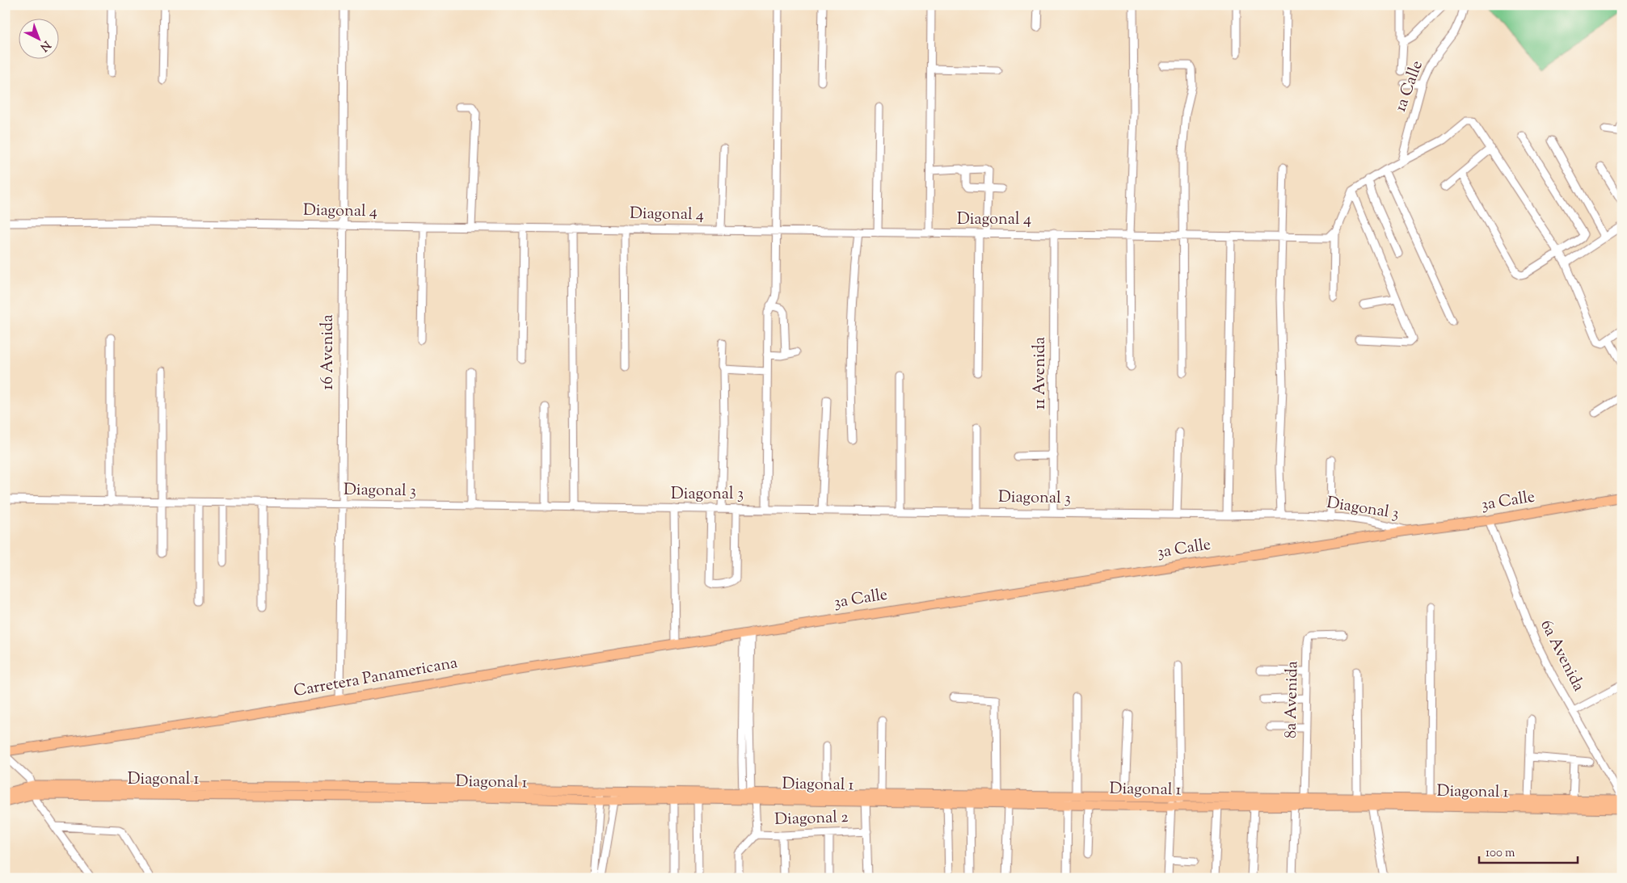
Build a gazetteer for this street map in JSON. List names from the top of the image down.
{
  "streets": {
    "main road": ["3a Calle", "Carretera Panamericana", "Diagonal 1"],
    "street": [
      "1a Calle",
      "Diagonal 4",
      "16 Avenida",
      "11 Avenida",
      "Diagonal 3",
      "6a Avenida",
      "8a Avenida",
      "Diagonal 2"
    ]
  },
  "crossings": [
    ["Diagonal 4", "16 Avenida"],
    ["Diagonal 4", "11 Avenida"],
    ["16 Avenida", "Diagonal 3"],
    ["16 Avenida", "Carretera Panamericana"],
    ["11 Avenida", "Diagonal 3"],
    ["Diagonal 3", "3a Calle"],
    ["3a Calle", "6a Avenida"],
    ["3a Calle", "Carretera Panamericana"],
    ["6a Avenida", "Diagonal 1"],
    ["8a Avenida", "Diagonal 1"]
  ],
  "scale_bar": "100 m",
  "north": "bottom right"
}
